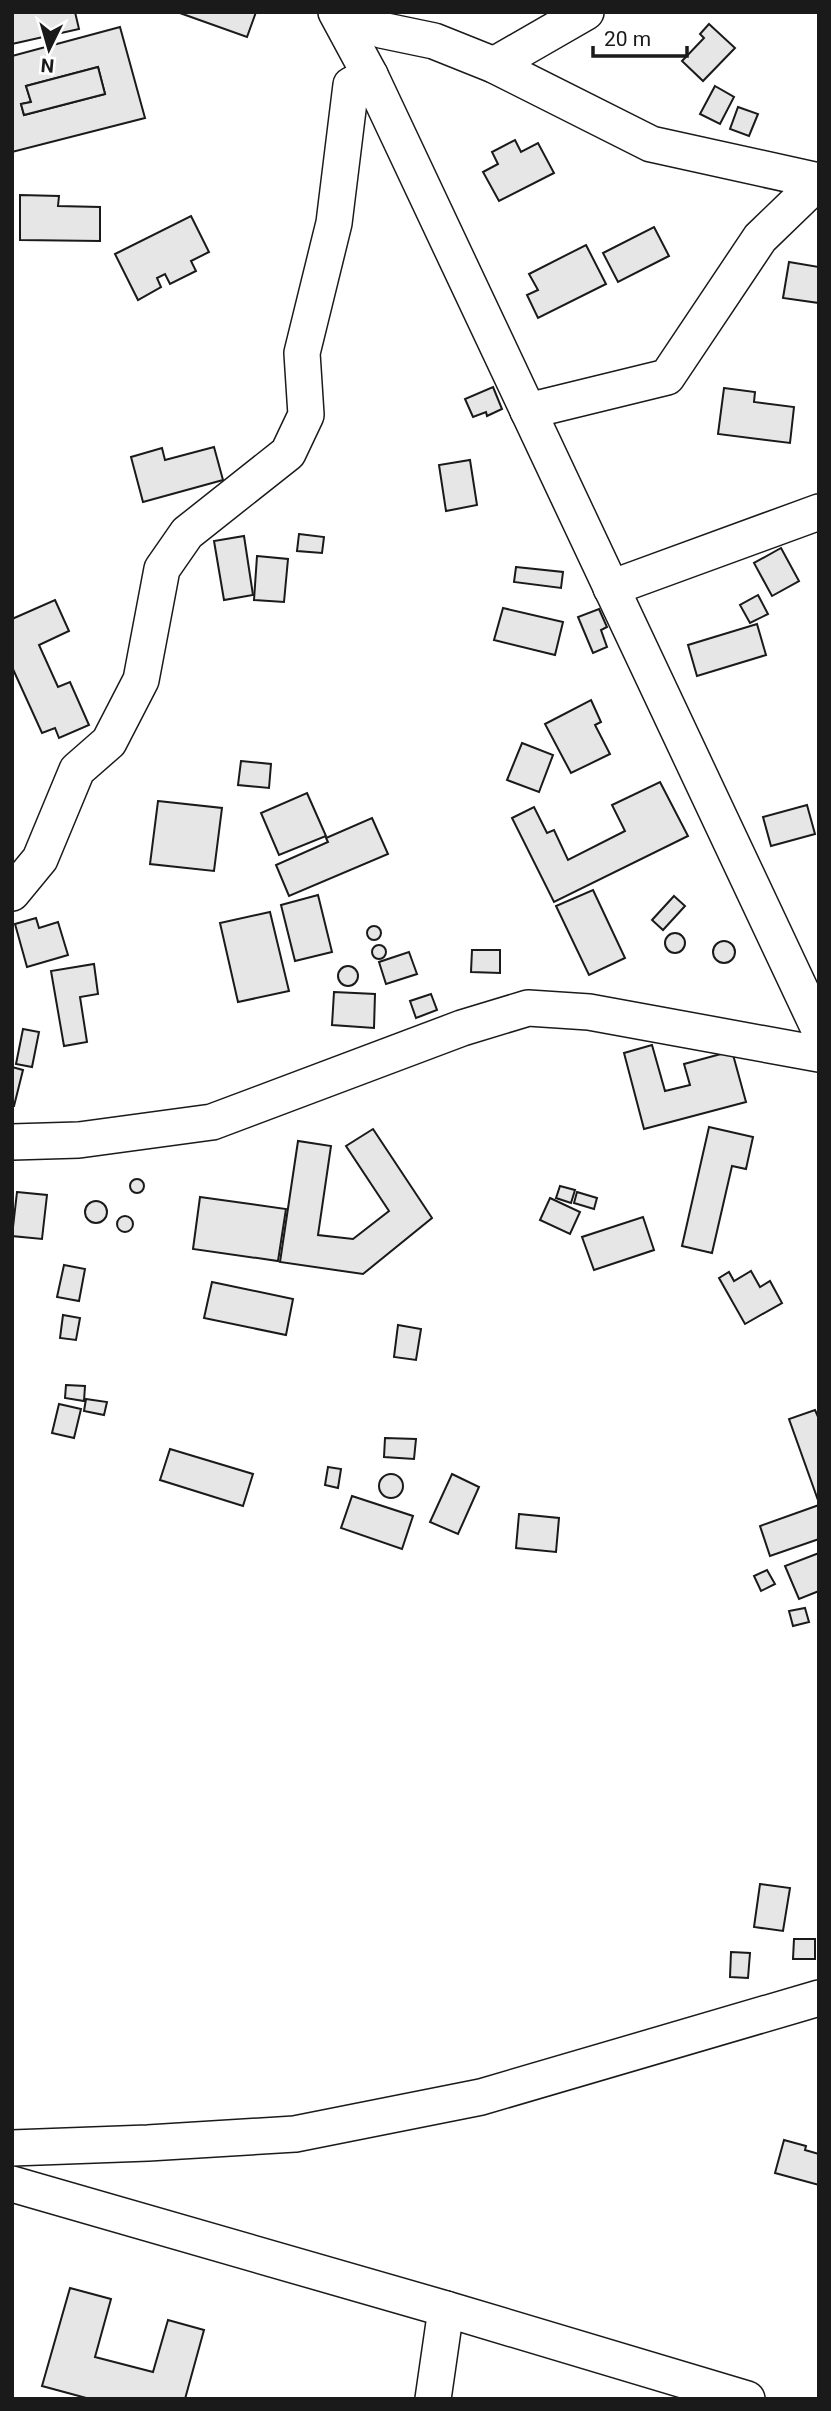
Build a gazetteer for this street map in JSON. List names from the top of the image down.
{
  "scale_bar": "20 m",
  "north": "bottom"
}
